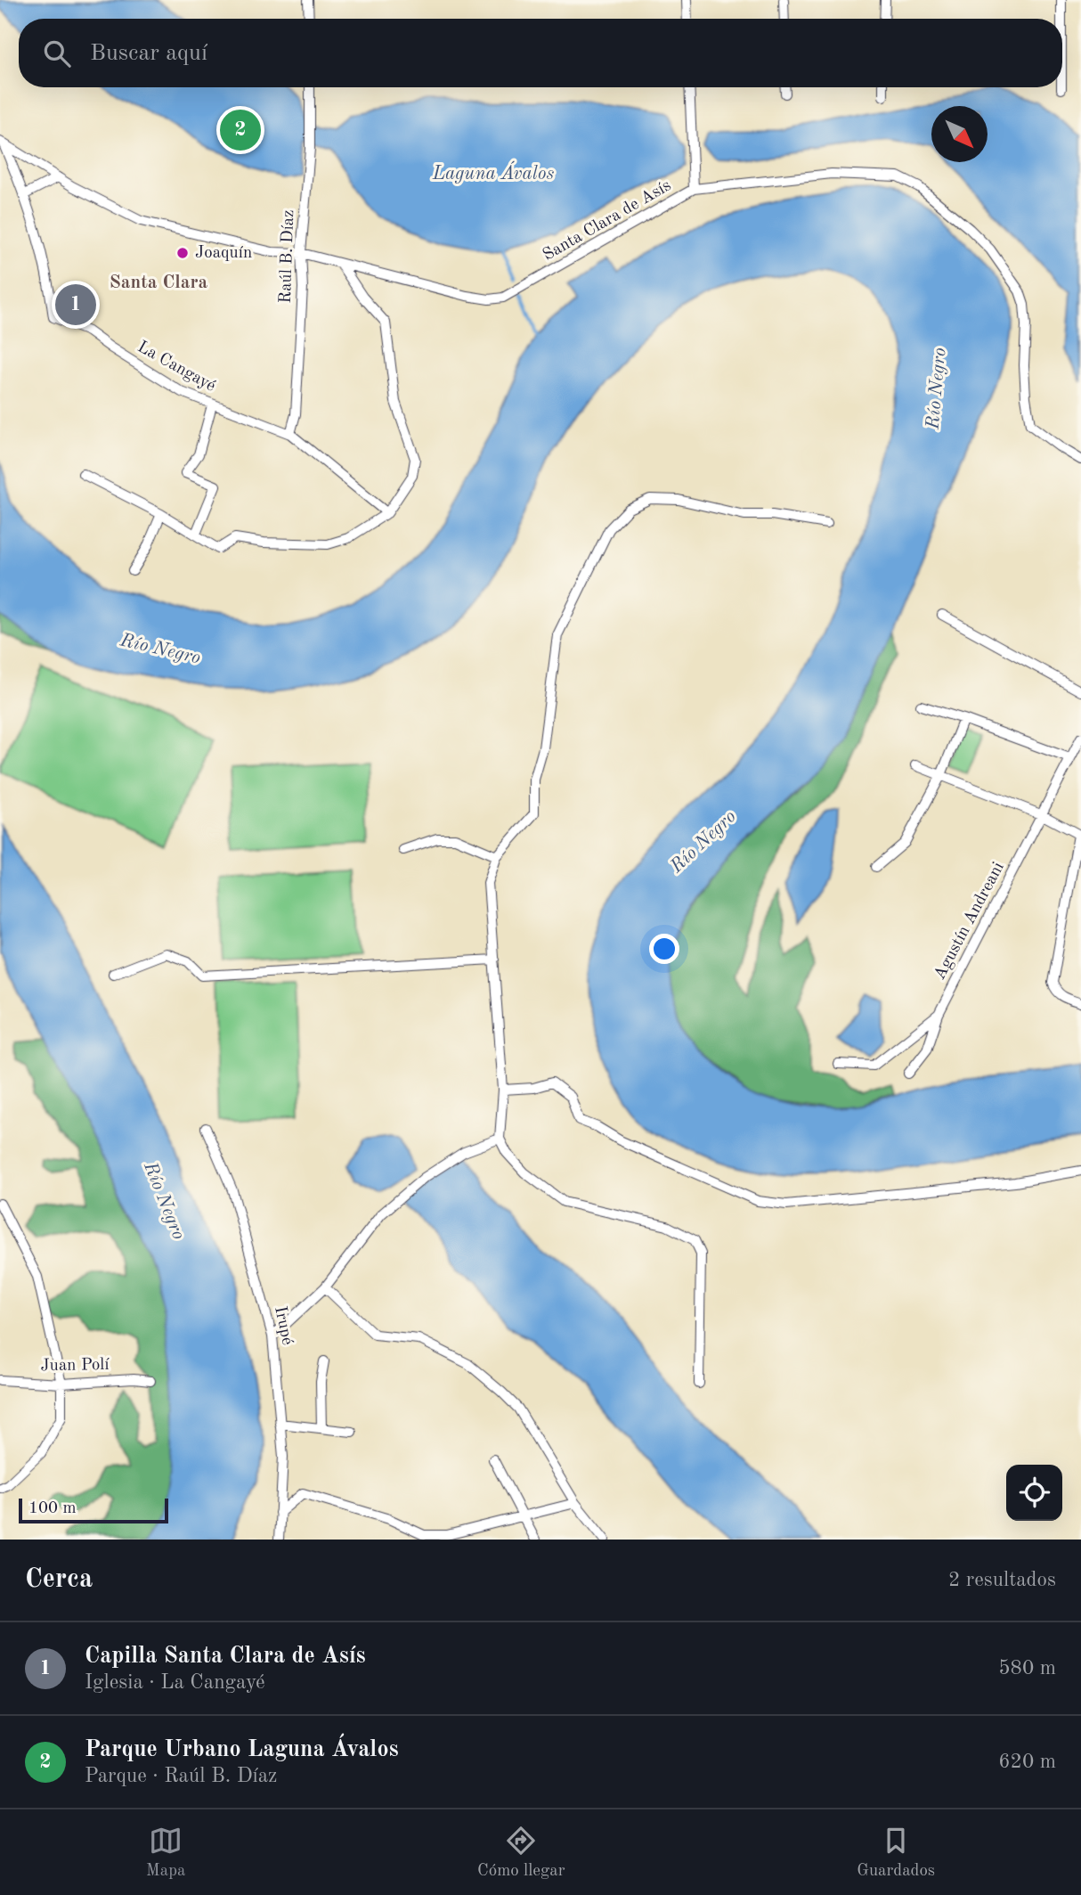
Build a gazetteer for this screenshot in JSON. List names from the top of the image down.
{
  "streets": {
    "street": [
      "Santa Clara de Asís",
      "Raúl B. Díaz",
      "La Cangayé",
      "Agustín Andreani",
      "Irupé",
      "Juan Polí"
    ]
  },
  "crossings": [
    ["Santa Clara de Asís", "Raúl B. Díaz"],
    ["Santa Clara de Asís", "La Cangayé"],
    ["Raúl B. Díaz", "La Cangayé"]
  ],
  "districts": ["Santa Clara"],
  "water": ["Laguna Ávalos", "Río Negro"],
  "places": ["Joaquín"],
  "scale_bar": "100 m",
  "north": "bottom right",
  "page": {
    "search": "Buscar aquí",
    "pins": ["2", "1"],
    "scale": "100 m",
    "heading": ["Cerca", "2 resultados"],
    "list": [
      {
        "mark": "1",
        "name": "Capilla Santa Clara de Asís",
        "note": "Iglesia · La Cangayé",
        "value": "580 m"
      },
      {
        "mark": "2",
        "name": "Parque Urbano Laguna Ávalos",
        "note": "Parque · Raúl B. Díaz",
        "value": "620 m"
      }
    ],
    "nav": ["Mapa", "Cómo llegar", "Guardados"]
  }
}
